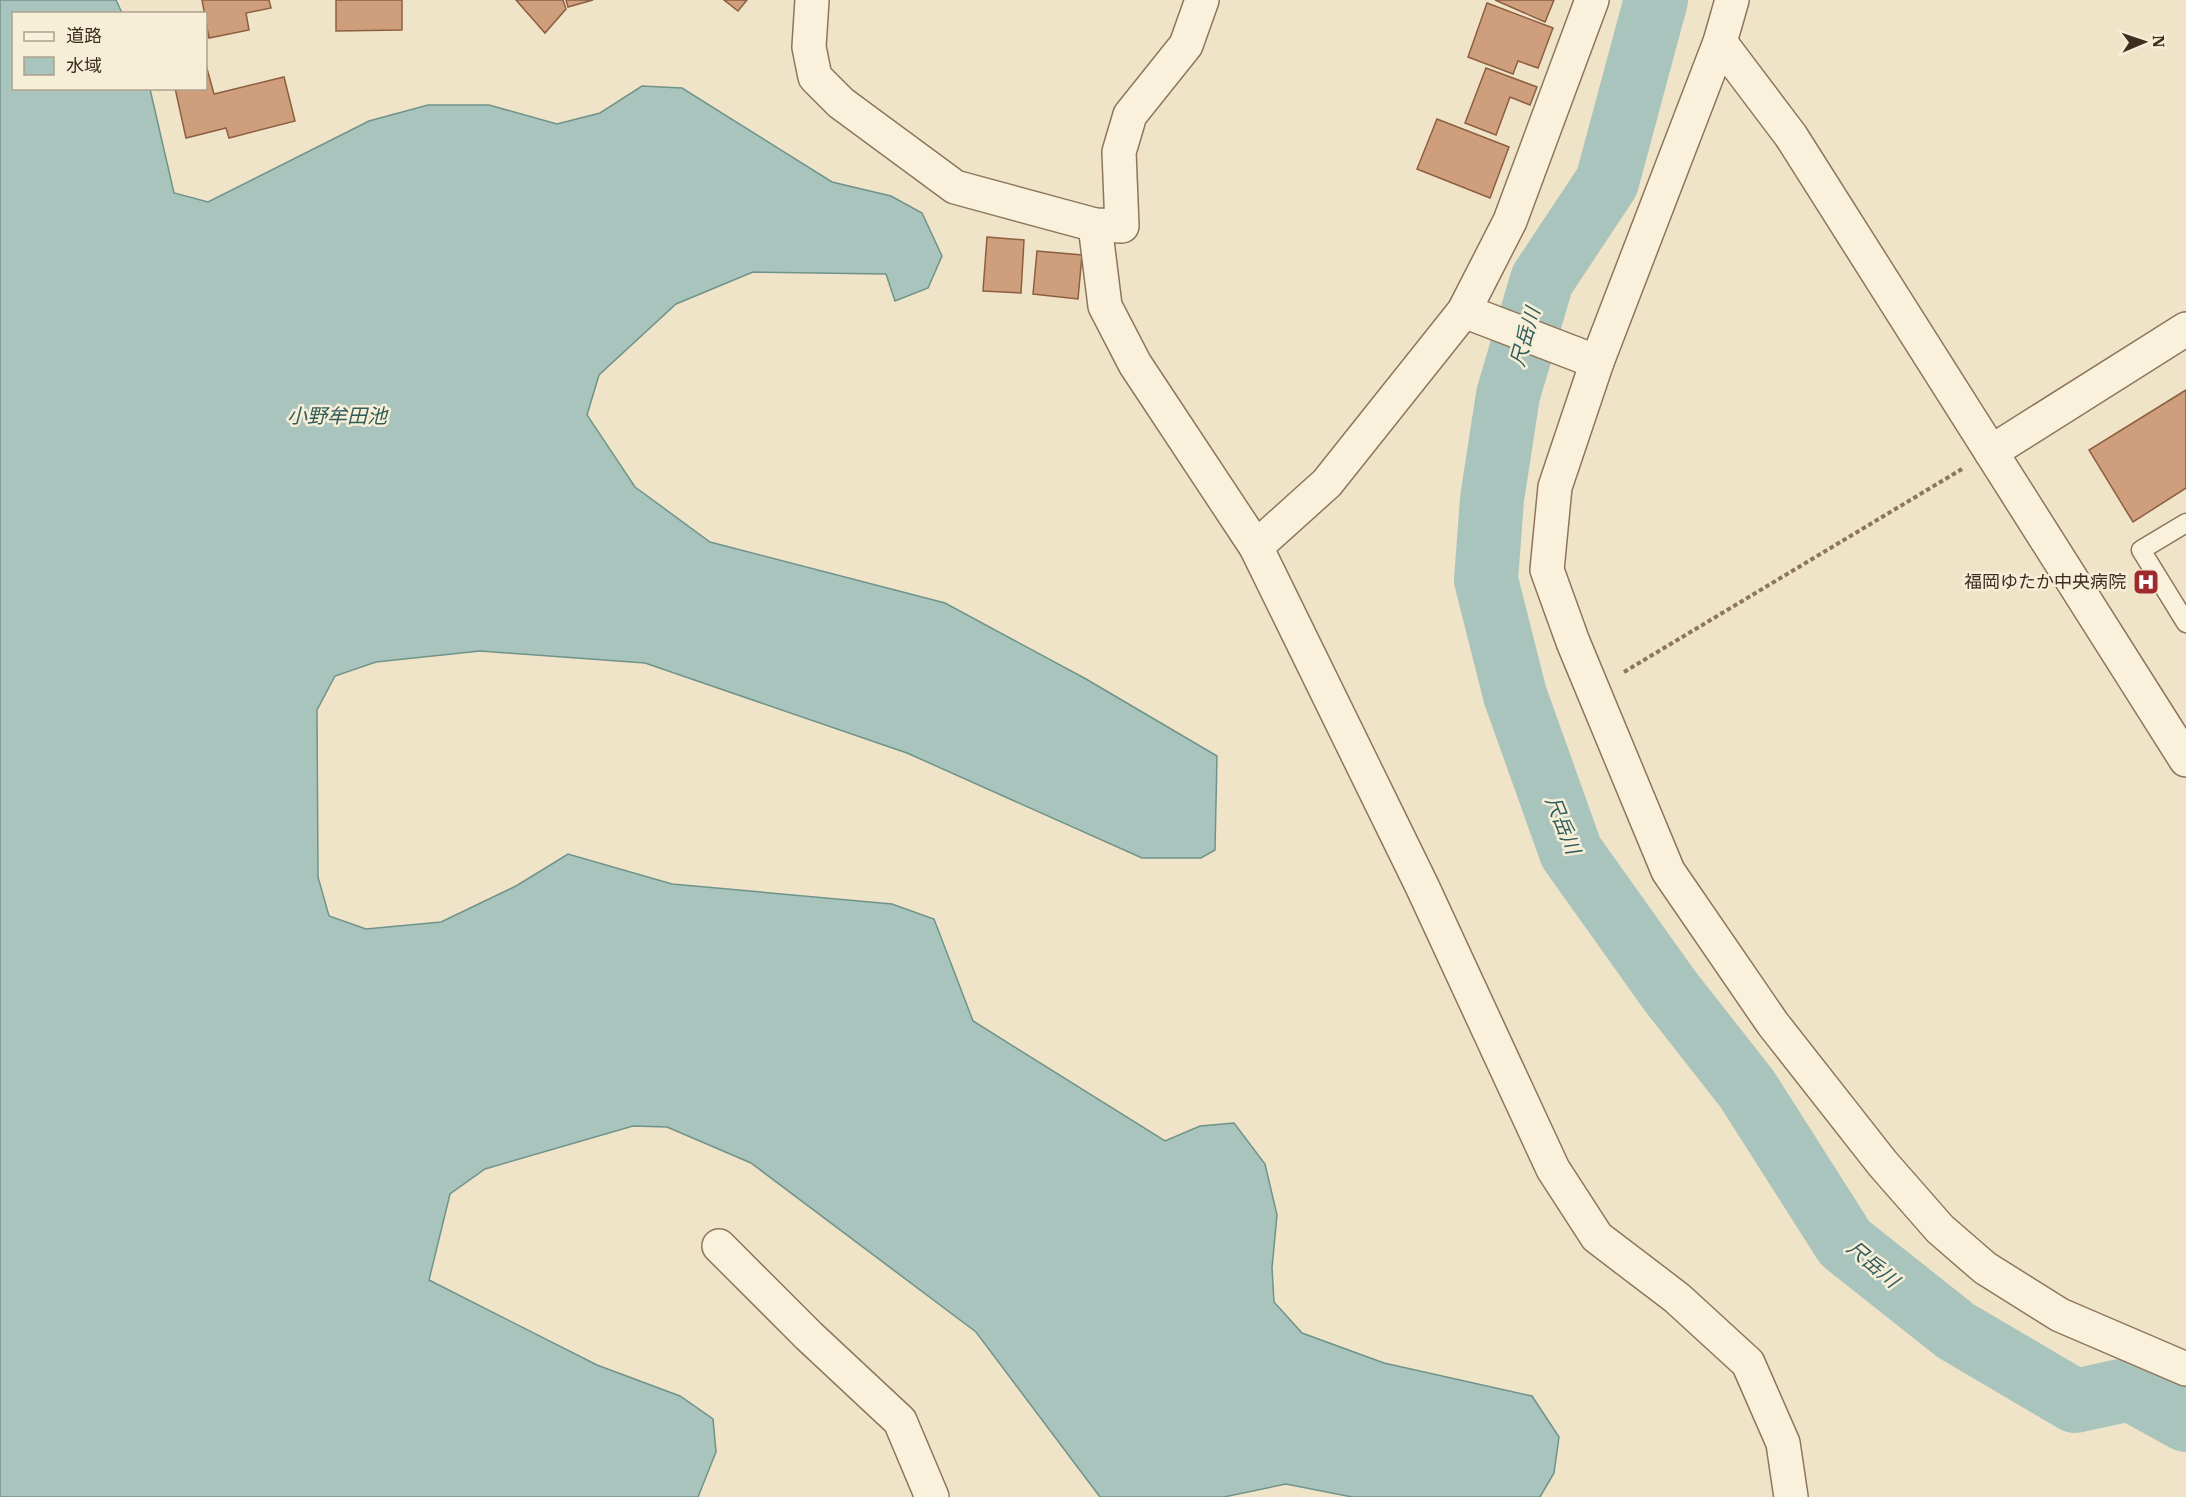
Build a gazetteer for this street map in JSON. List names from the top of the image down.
{
  "water": ["尺岳川", "小野牟田池"],
  "places": {
    "hospital": ["福岡ゆたか中央病院"]
  },
  "legend": ["道路", "水域"],
  "north": "right"
}
